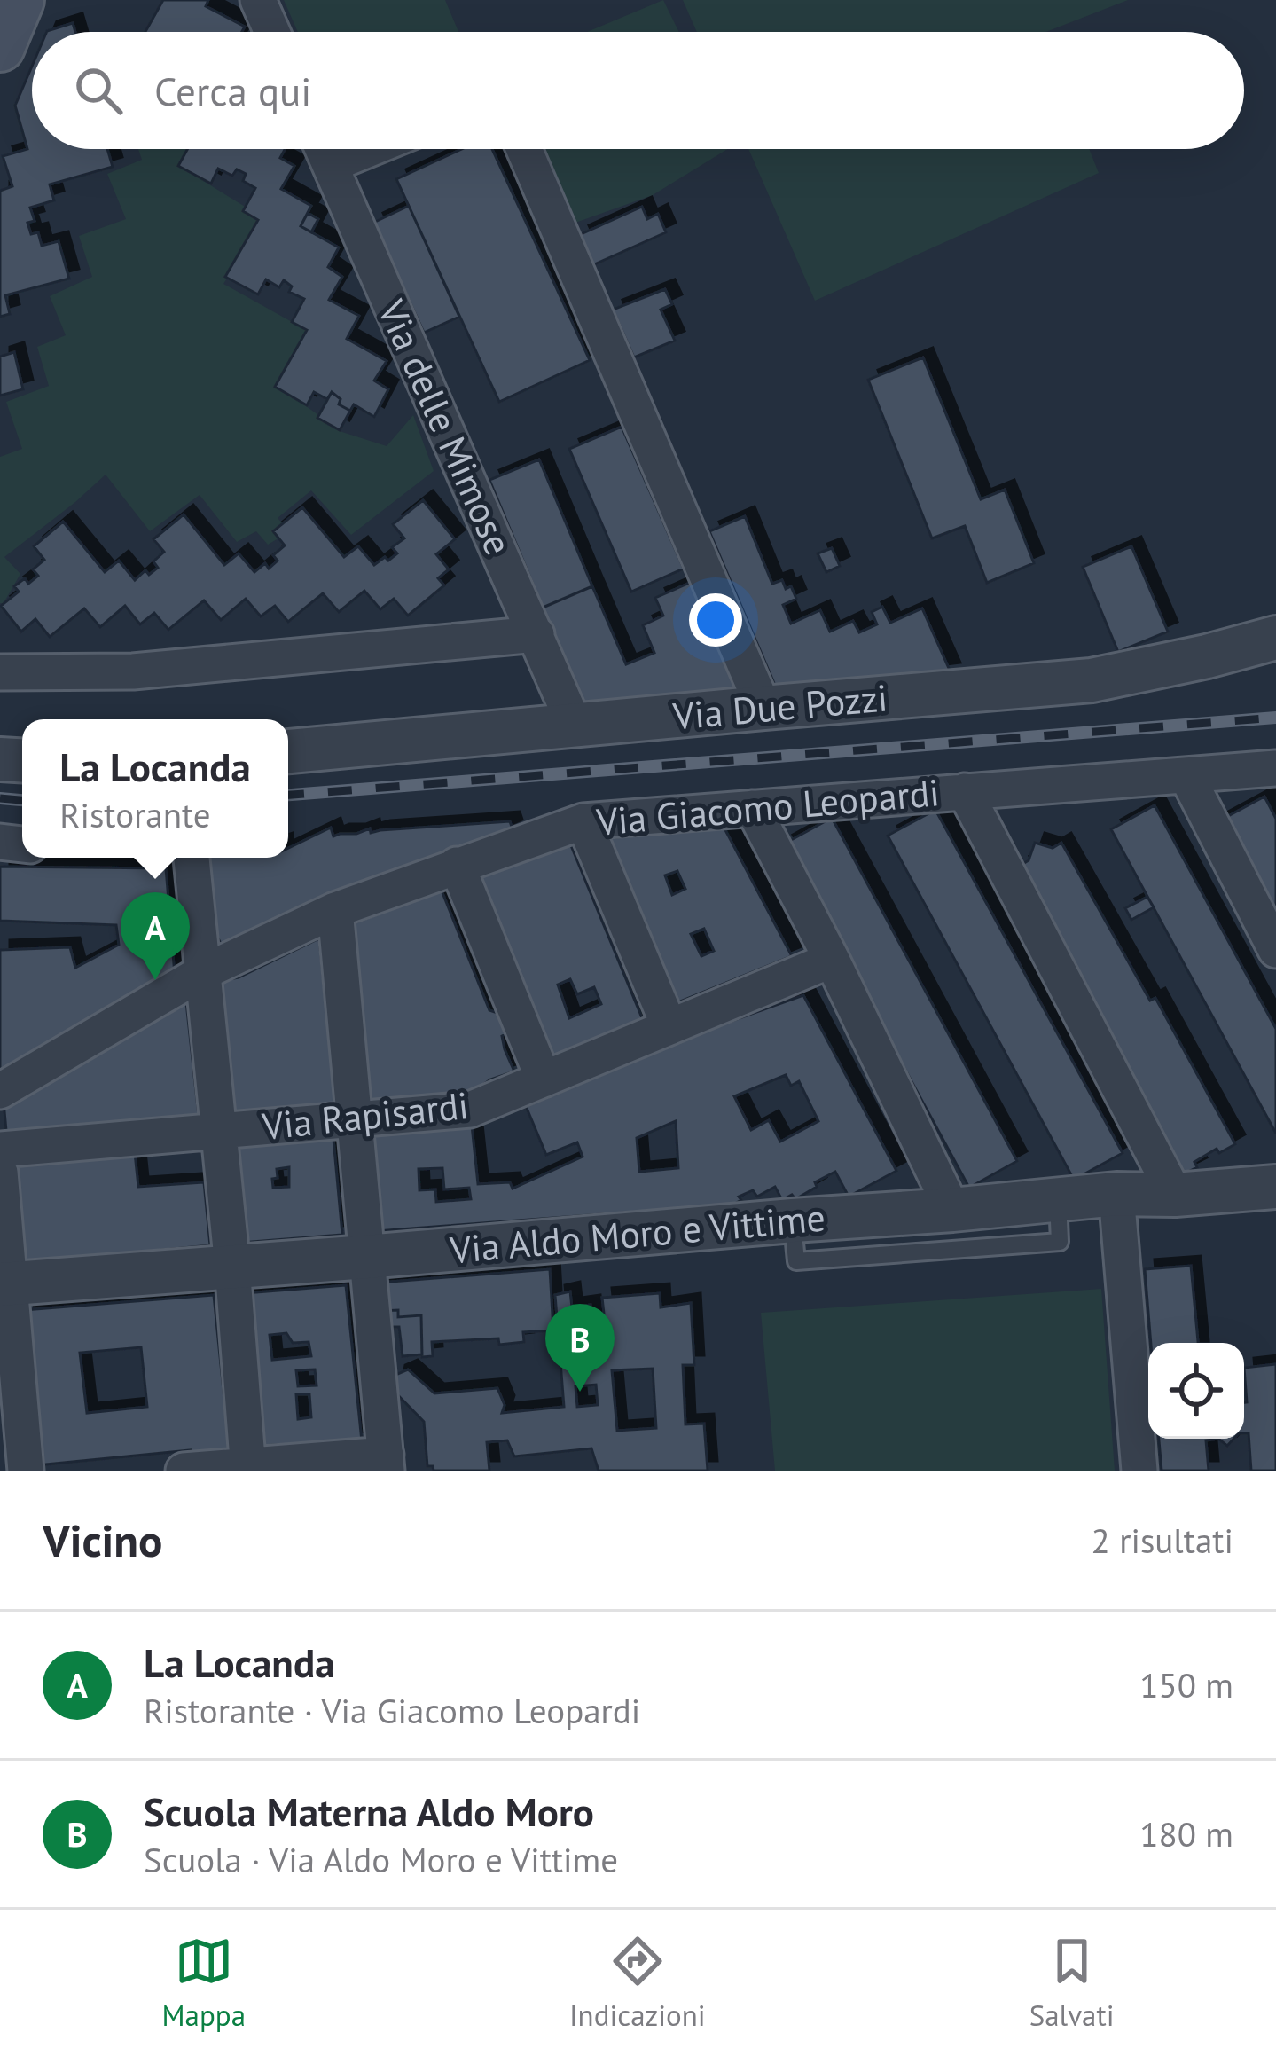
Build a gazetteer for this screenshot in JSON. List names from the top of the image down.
{
  "streets": {
    "street": [
      "Via delle Mimose",
      "Via Due Pozzi",
      "Via Giacomo Leopardi",
      "Via Rapisardi",
      "Via Aldo Moro e Vittime"
    ]
  },
  "crossings": [
    ["Via delle Mimose", "Via Due Pozzi"]
  ],
  "page": {
    "search": "Cerca qui",
    "popup": ["La Locanda", "Ristorante"],
    "pins": ["A", "B"],
    "heading": ["Vicino", "2 risultati"],
    "list": [
      {
        "mark": "A",
        "name": "La Locanda",
        "note": "Ristorante · Via Giacomo Leopardi",
        "value": "150 m"
      },
      {
        "mark": "B",
        "name": "Scuola Materna Aldo Moro",
        "note": "Scuola · Via Aldo Moro e Vittime",
        "value": "180 m"
      }
    ],
    "nav": ["Mappa", "Indicazioni", "Salvati"]
  }
}
